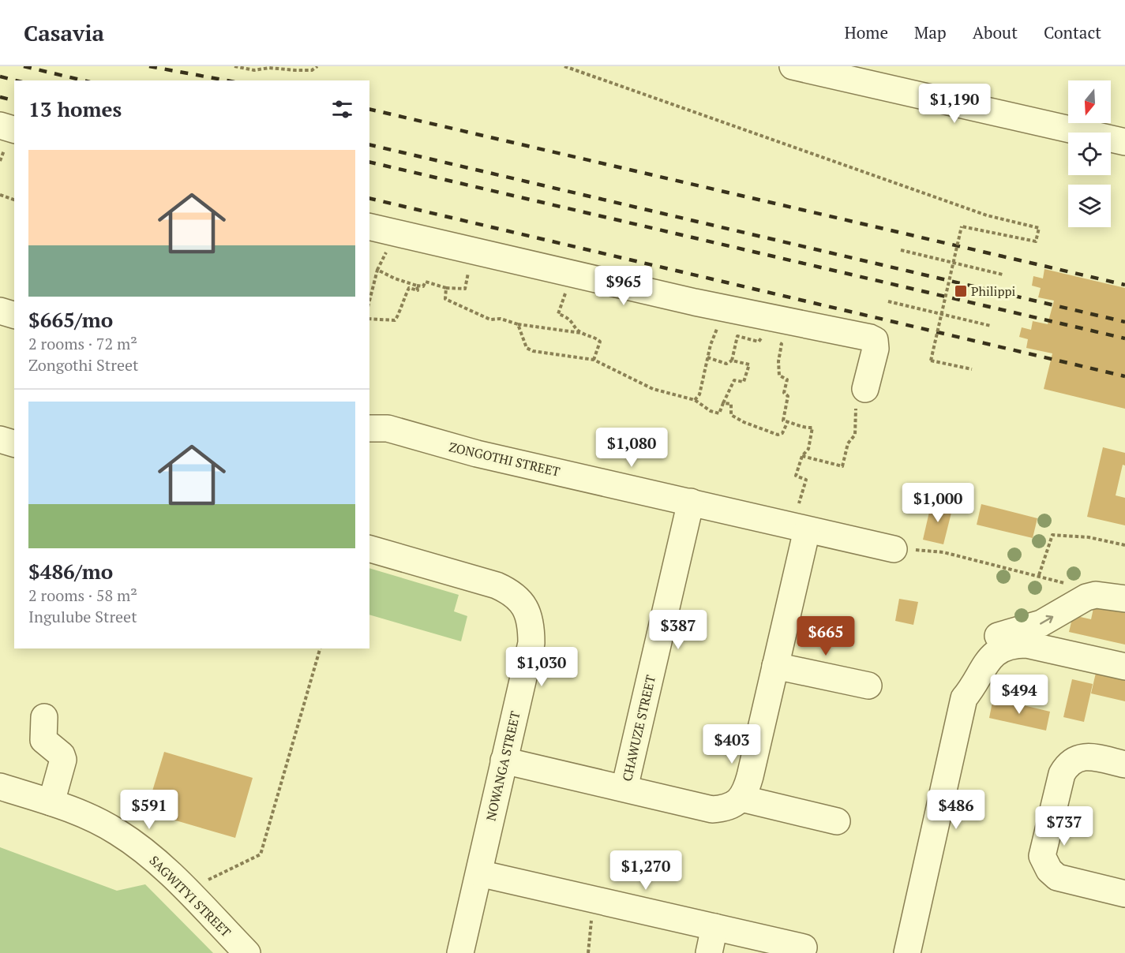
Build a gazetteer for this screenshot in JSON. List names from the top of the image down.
{
  "streets": {
    "street": [
      "ZONGOTHI STREET",
      "CHAWUZE STREET",
      "NOWANGA STREET",
      "SAGWITYI STREET"
    ]
  },
  "crossings": [
    ["ZONGOTHI STREET", "CHAWUZE STREET"]
  ],
  "places": {
    "transit": ["Philippi"]
  },
  "north": "bottom",
  "page": {
    "header": "Casavia",
    "nav": [
      "Home",
      "Map",
      "About",
      "Contact"
    ],
    "heading": "13 homes",
    "price": [
      "$1,190",
      "$965",
      "$1,080",
      "$1,000",
      "$387",
      "$665",
      "$1,030",
      "$494",
      "$403",
      "$591",
      "$486",
      "$737",
      "$1,270"
    ],
    "list": [
      {
        "name": "$665/mo",
        "note": "2 rooms · 72 m² · Zongothi Street"
      },
      {
        "name": "$486/mo",
        "note": "2 rooms · 58 m² · Ingulube Street"
      }
    ]
  }
}
